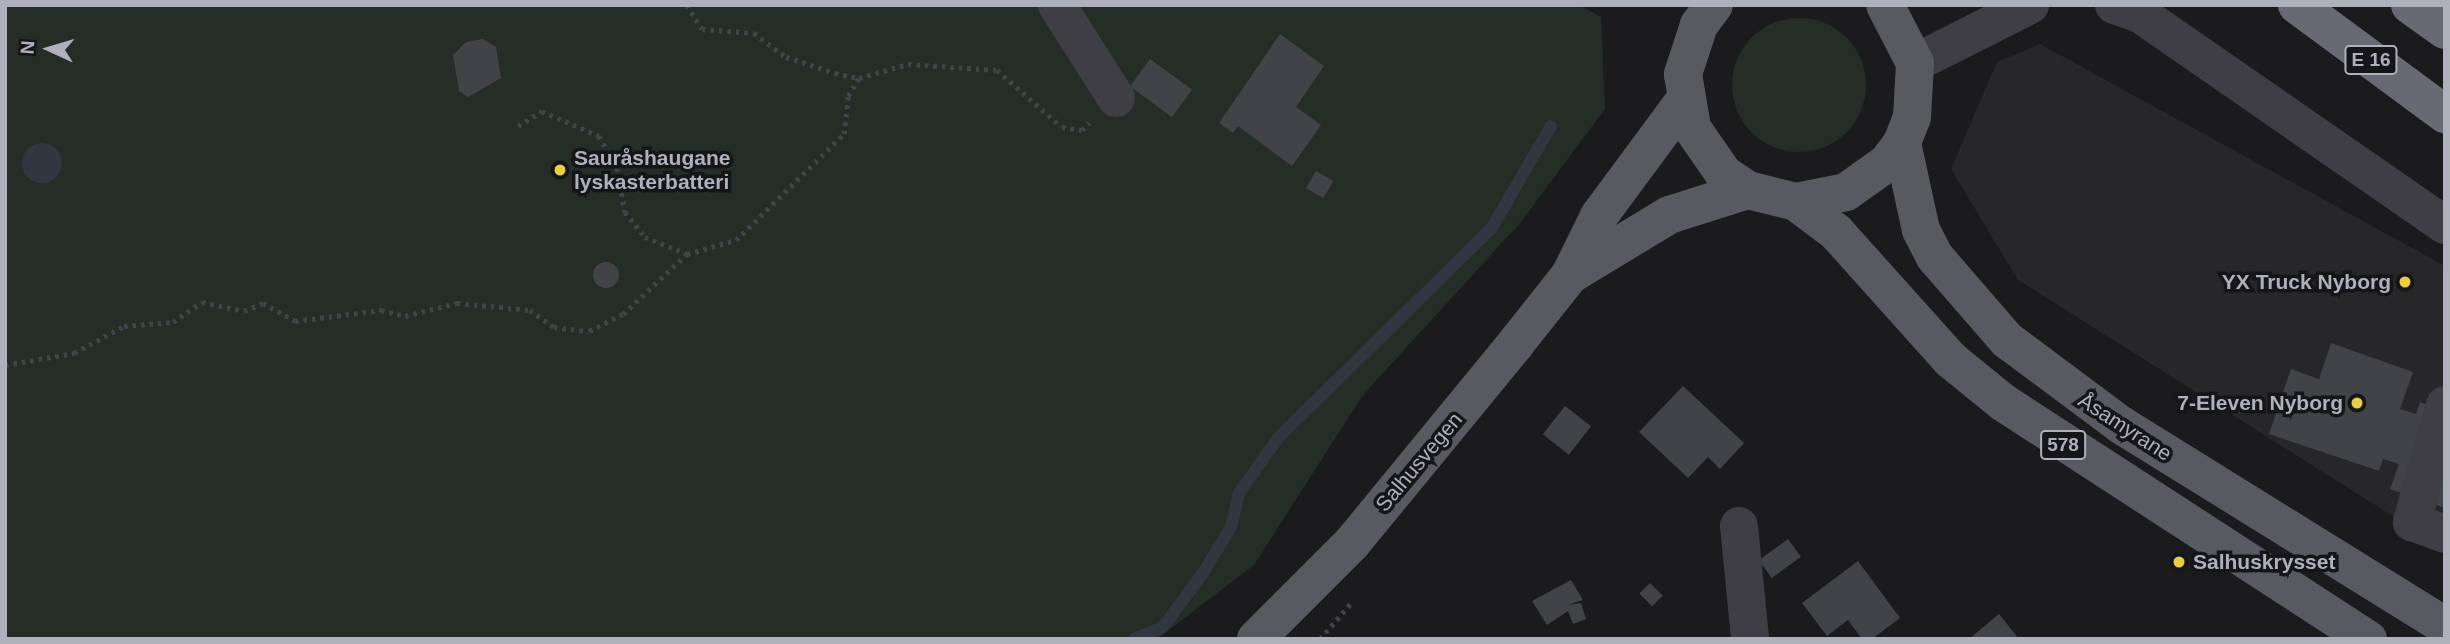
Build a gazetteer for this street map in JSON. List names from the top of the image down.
{
  "streets": {
    "highway": ["E 16"],
    "main road": ["Åsamyrane", "578", "Salhusvegen"]
  },
  "crossings": [
    ["Åsamyrane", "578"],
    ["578", "Salhusvegen"]
  ],
  "places": [
    "Sauråshaugane lyskasterbatteri",
    "YX Truck Nyborg",
    "7-Eleven Nyborg",
    "Salhuskrysset"
  ],
  "north": "left"
}
